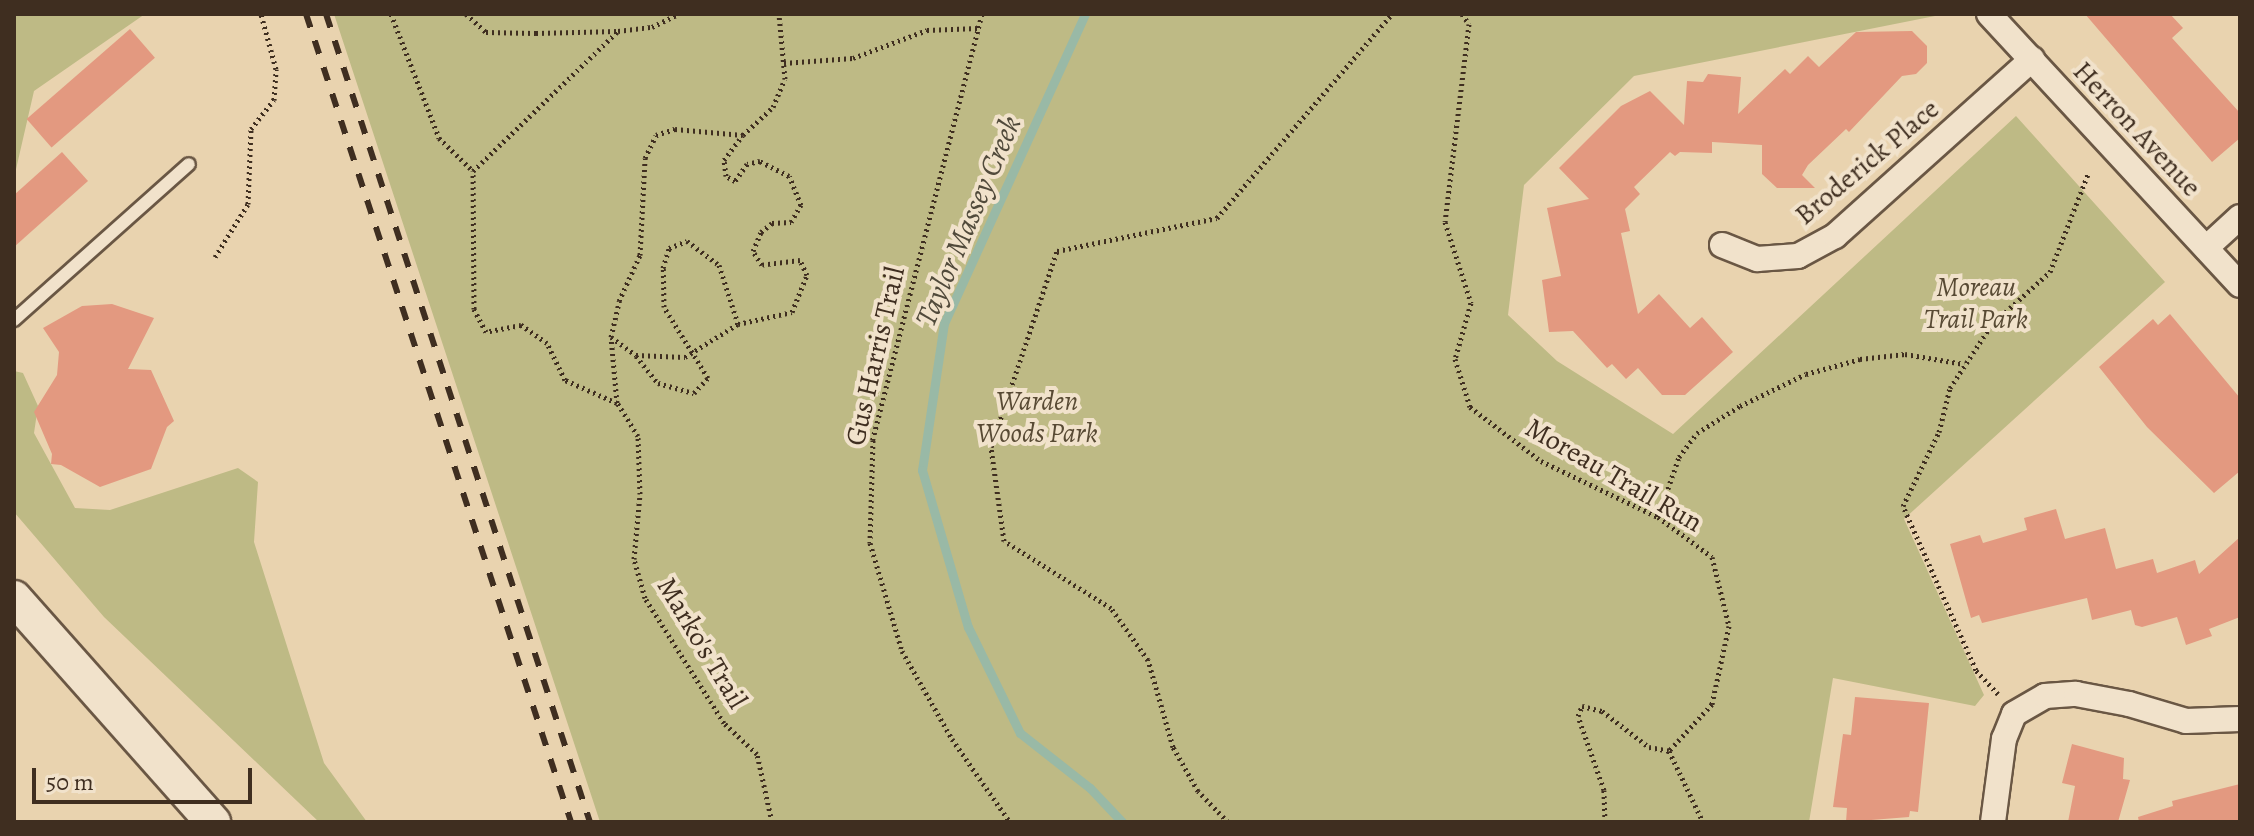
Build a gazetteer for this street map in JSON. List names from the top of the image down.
{
  "streets": {
    "street": ["Herron Avenue", "Broderick Place"],
    "path": ["Gus Harris Trail", "Moreau Trail Run", "Marko's Trail"]
  },
  "crossings": [
    ["Herron Avenue", "Broderick Place"]
  ],
  "water": ["Taylor Massey Creek"],
  "parks": ["Moreau Trail Park", "Warden Woods Park"],
  "scale_bar": "50 m"
}
